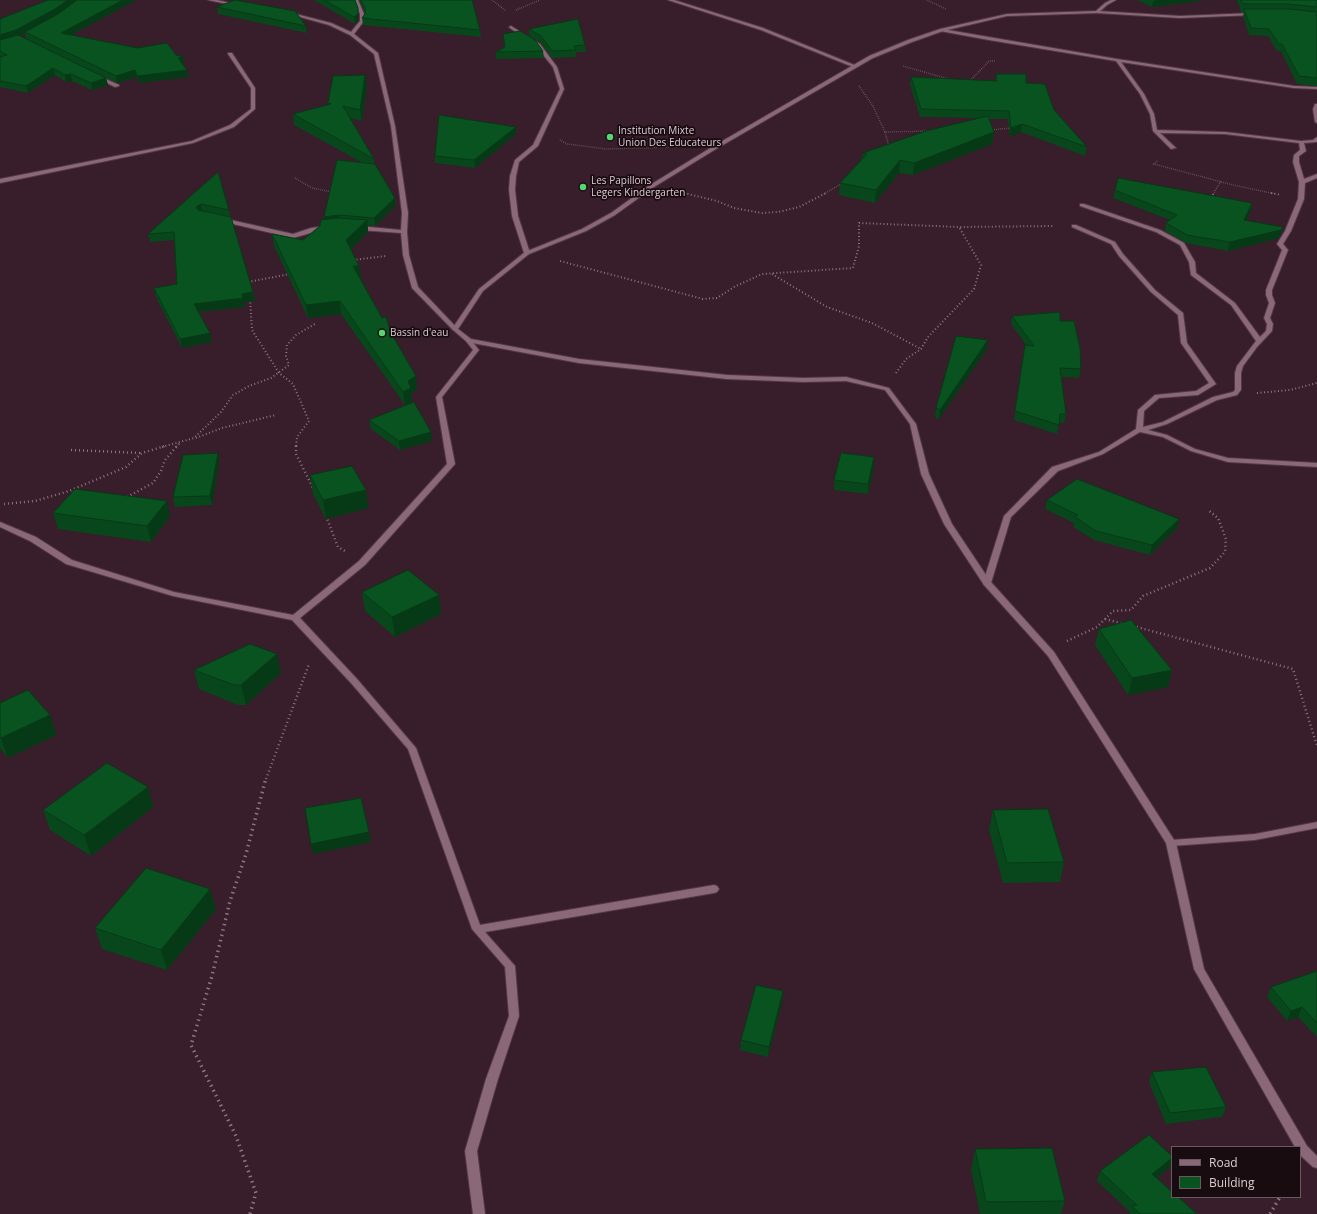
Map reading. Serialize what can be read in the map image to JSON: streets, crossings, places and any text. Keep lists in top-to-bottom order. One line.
{"places":["Institution Mixte Union Des Educateurs","Les Papillons Legers Kindergarten","Bassin d'eau"],"legend":["Road","Building"]}
